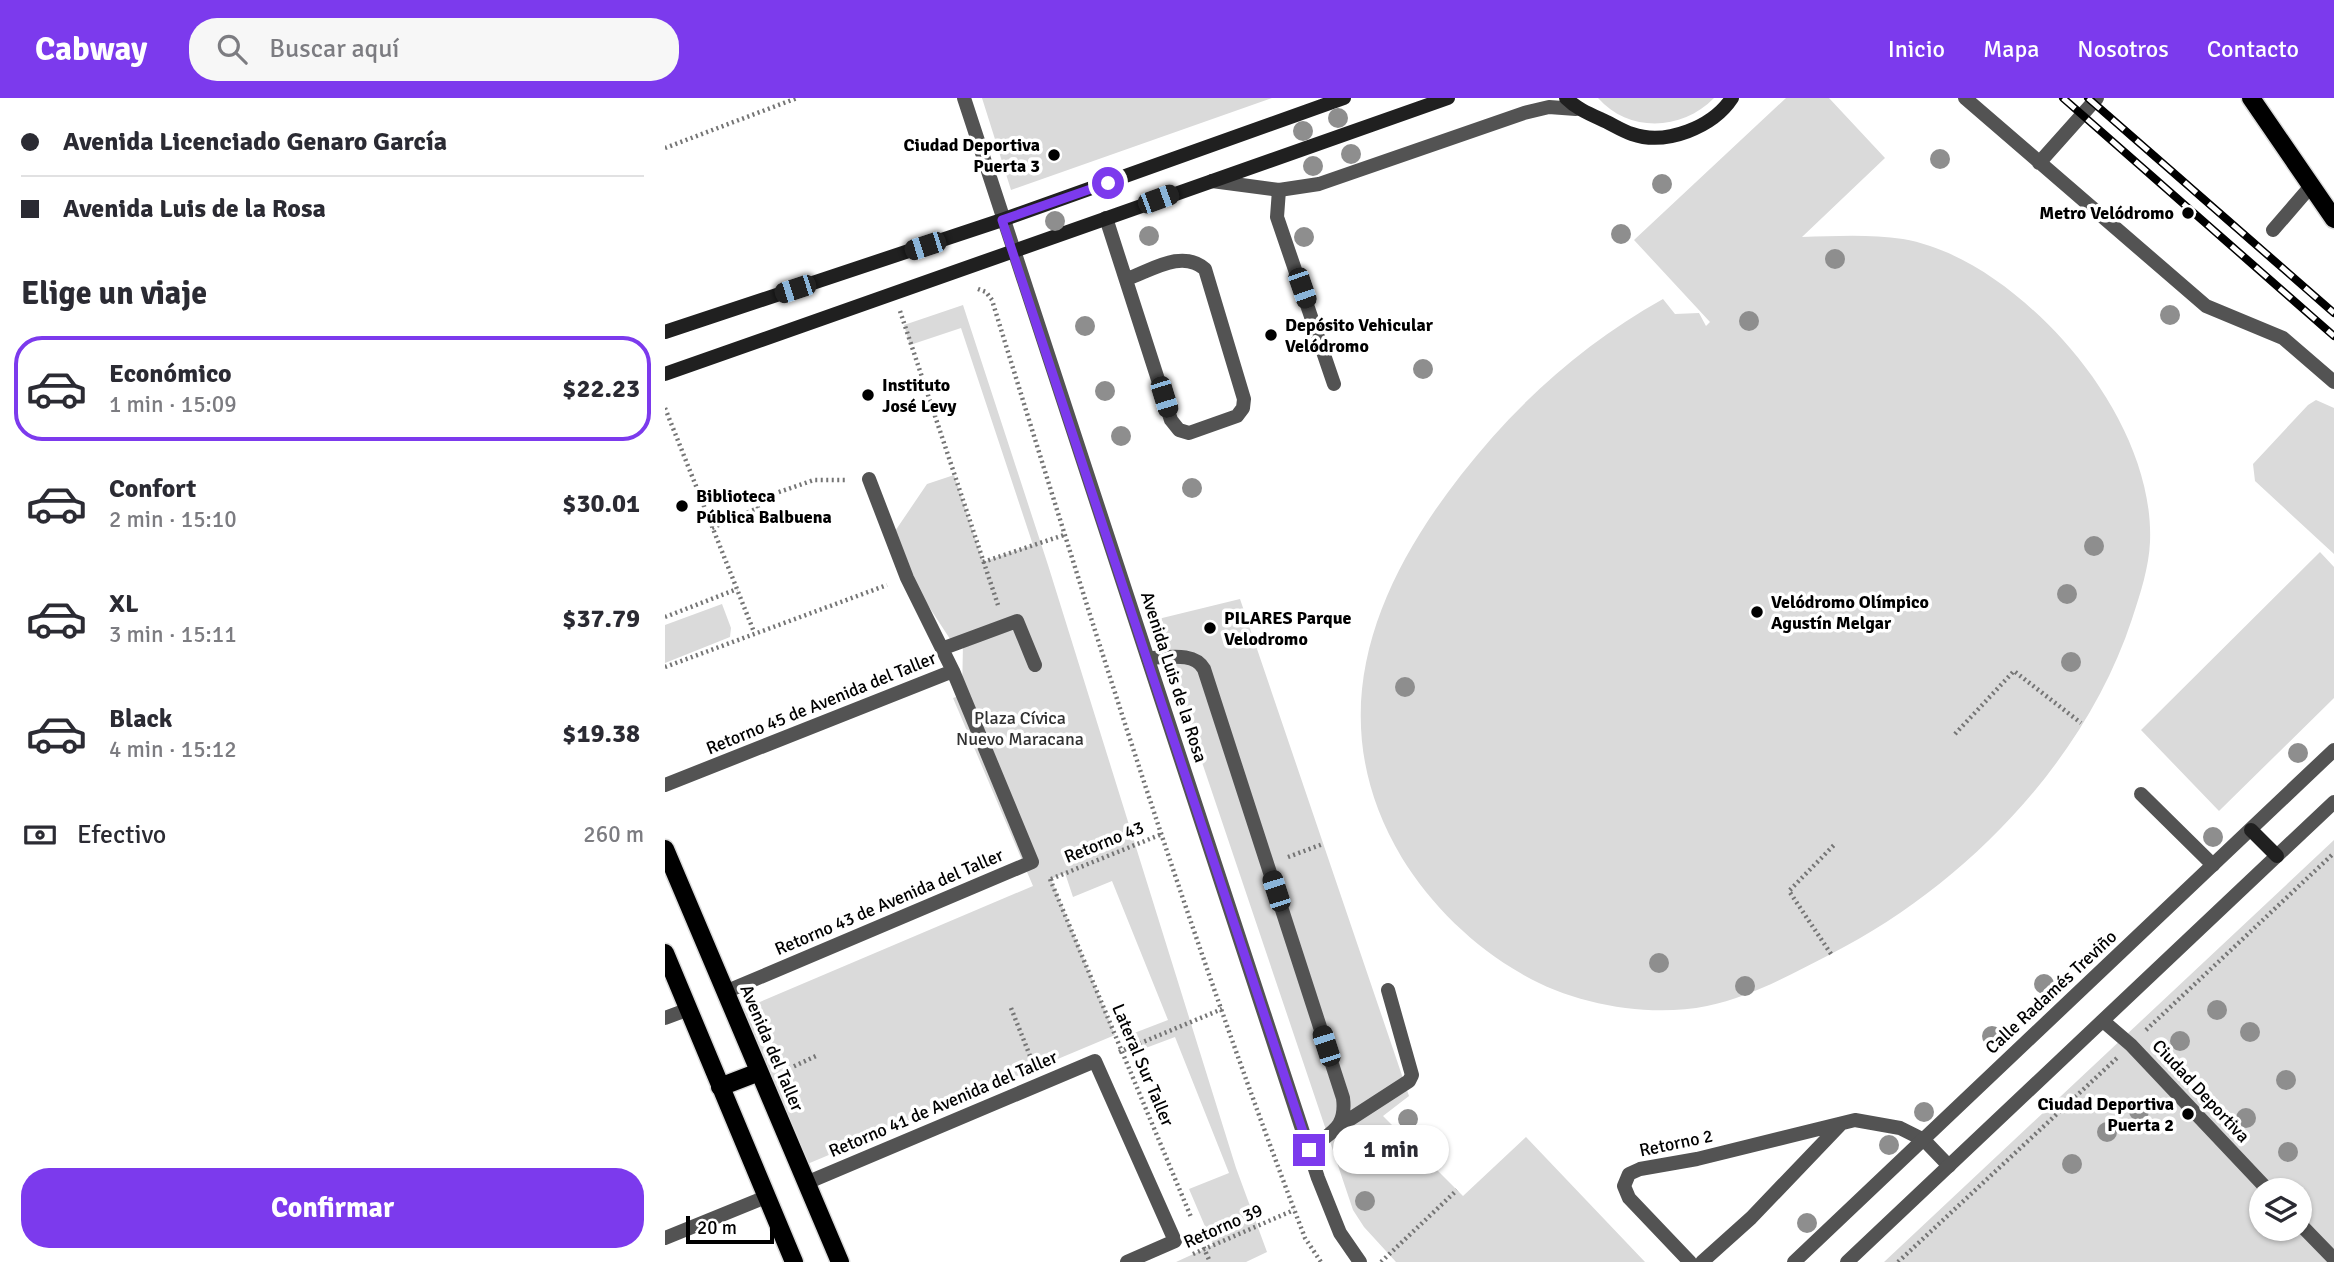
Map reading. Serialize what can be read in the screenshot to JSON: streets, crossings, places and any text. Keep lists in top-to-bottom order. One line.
{"streets":{"main road":["Avenida del Taller"],"street":["Avenida Luis de la Rosa","Retorno 45 de Avenida del Taller","Retorno 43 de Avenida del Taller","Calle Radamés Treviño","Ciudad Deportiva","Retorno 41 de Avenida del Taller","Retorno 2"],"path":["Retorno 43","Lateral Sur Taller","Retorno 39"]},"crossings":[["Retorno 45 de Avenida del Taller","Retorno 43 de Avenida del Taller"],["Retorno 43","Retorno 43 de Avenida del Taller"],["Retorno 43","Lateral Sur Taller"],["Retorno 43 de Avenida del Taller","Avenida del Taller"],["Calle Radamés Treviño","Retorno 2"],["Avenida del Taller","Retorno 41 de Avenida del Taller"],["Lateral Sur Taller","Retorno 39"]],"parks":["Plaza Cívica Nuevo Maracana"],"places":["Ciudad Deportiva Puerta 3","Metro Velódromo","Depósito Vehicular Velódromo","Instituto José Levy","Biblioteca Pública Balbuena","Velódromo Olímpico Agustín Melgar","PILARES Parque Velodromo","Ciudad Deportiva Puerta 2"],"scale_bar":"20 m","page":{"header":"Cabway","search":"Buscar aquí","nav":["Inicio","Mapa","Nosotros","Contacto"],"banner":["Avenida Licenciado Genaro García","Avenida Luis de la Rosa"],"heading":"Elige un viaje","list":[{"name":"Económico","note":"1 min · 15:09","value":"$22.23"},{"name":"Confort","note":"2 min · 15:10","value":"$30.01"},{"name":"XL","note":"3 min · 15:11","value":"$37.79"},{"name":"Black","note":"4 min · 15:12","value":"$19.38"}],"pay":["Efectivo","260 m"],"bubble":"1 min","buttons":"Confirmar","scale":"20 m"}}
